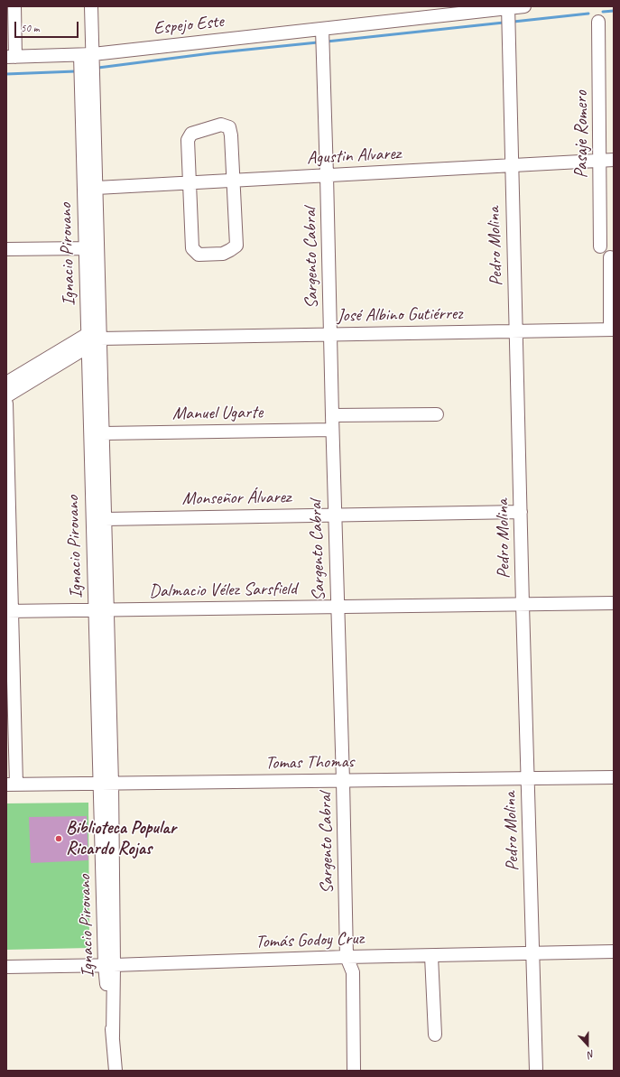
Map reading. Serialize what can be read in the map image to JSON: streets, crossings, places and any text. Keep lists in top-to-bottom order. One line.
{"streets":{"street":["Espejo Este","Pasaje Romero","Agustin Alvarez","Pedro Molina","Ignacio Pirovano","Sargento Cabral","José Albino Gutiérrez","Manuel Ugarte","Monseñor Álvarez","Dalmacio Vélez Sarsfield","Tomas Thomas","Tomás Godoy Cruz"]},"crossings":[["Espejo Este","Pedro Molina"],["Espejo Este","Ignacio Pirovano"],["Espejo Este","Sargento Cabral"],["Pasaje Romero","Agustin Alvarez"],["Agustin Alvarez","Pedro Molina"],["Agustin Alvarez","Ignacio Pirovano"],["Agustin Alvarez","Sargento Cabral"],["Pedro Molina","José Albino Gutiérrez"],["Pedro Molina","Monseñor Álvarez"],["Pedro Molina","Dalmacio Vélez Sarsfield"],["Pedro Molina","Tomas Thomas"],["Pedro Molina","Tomás Godoy Cruz"],["Ignacio Pirovano","José Albino Gutiérrez"],["Ignacio Pirovano","Manuel Ugarte"],["Ignacio Pirovano","Monseñor Álvarez"],["Ignacio Pirovano","Dalmacio Vélez Sarsfield"],["Ignacio Pirovano","Tomas Thomas"],["Ignacio Pirovano","Tomás Godoy Cruz"],["Sargento Cabral","José Albino Gutiérrez"],["Sargento Cabral","Manuel Ugarte"],["Sargento Cabral","Monseñor Álvarez"],["Sargento Cabral","Dalmacio Vélez Sarsfield"],["Sargento Cabral","Tomas Thomas"],["Sargento Cabral","Tomás Godoy Cruz"]],"places":["Biblioteca Popular Ricardo Rojas"],"scale_bar":"50 m","north":"bottom"}
